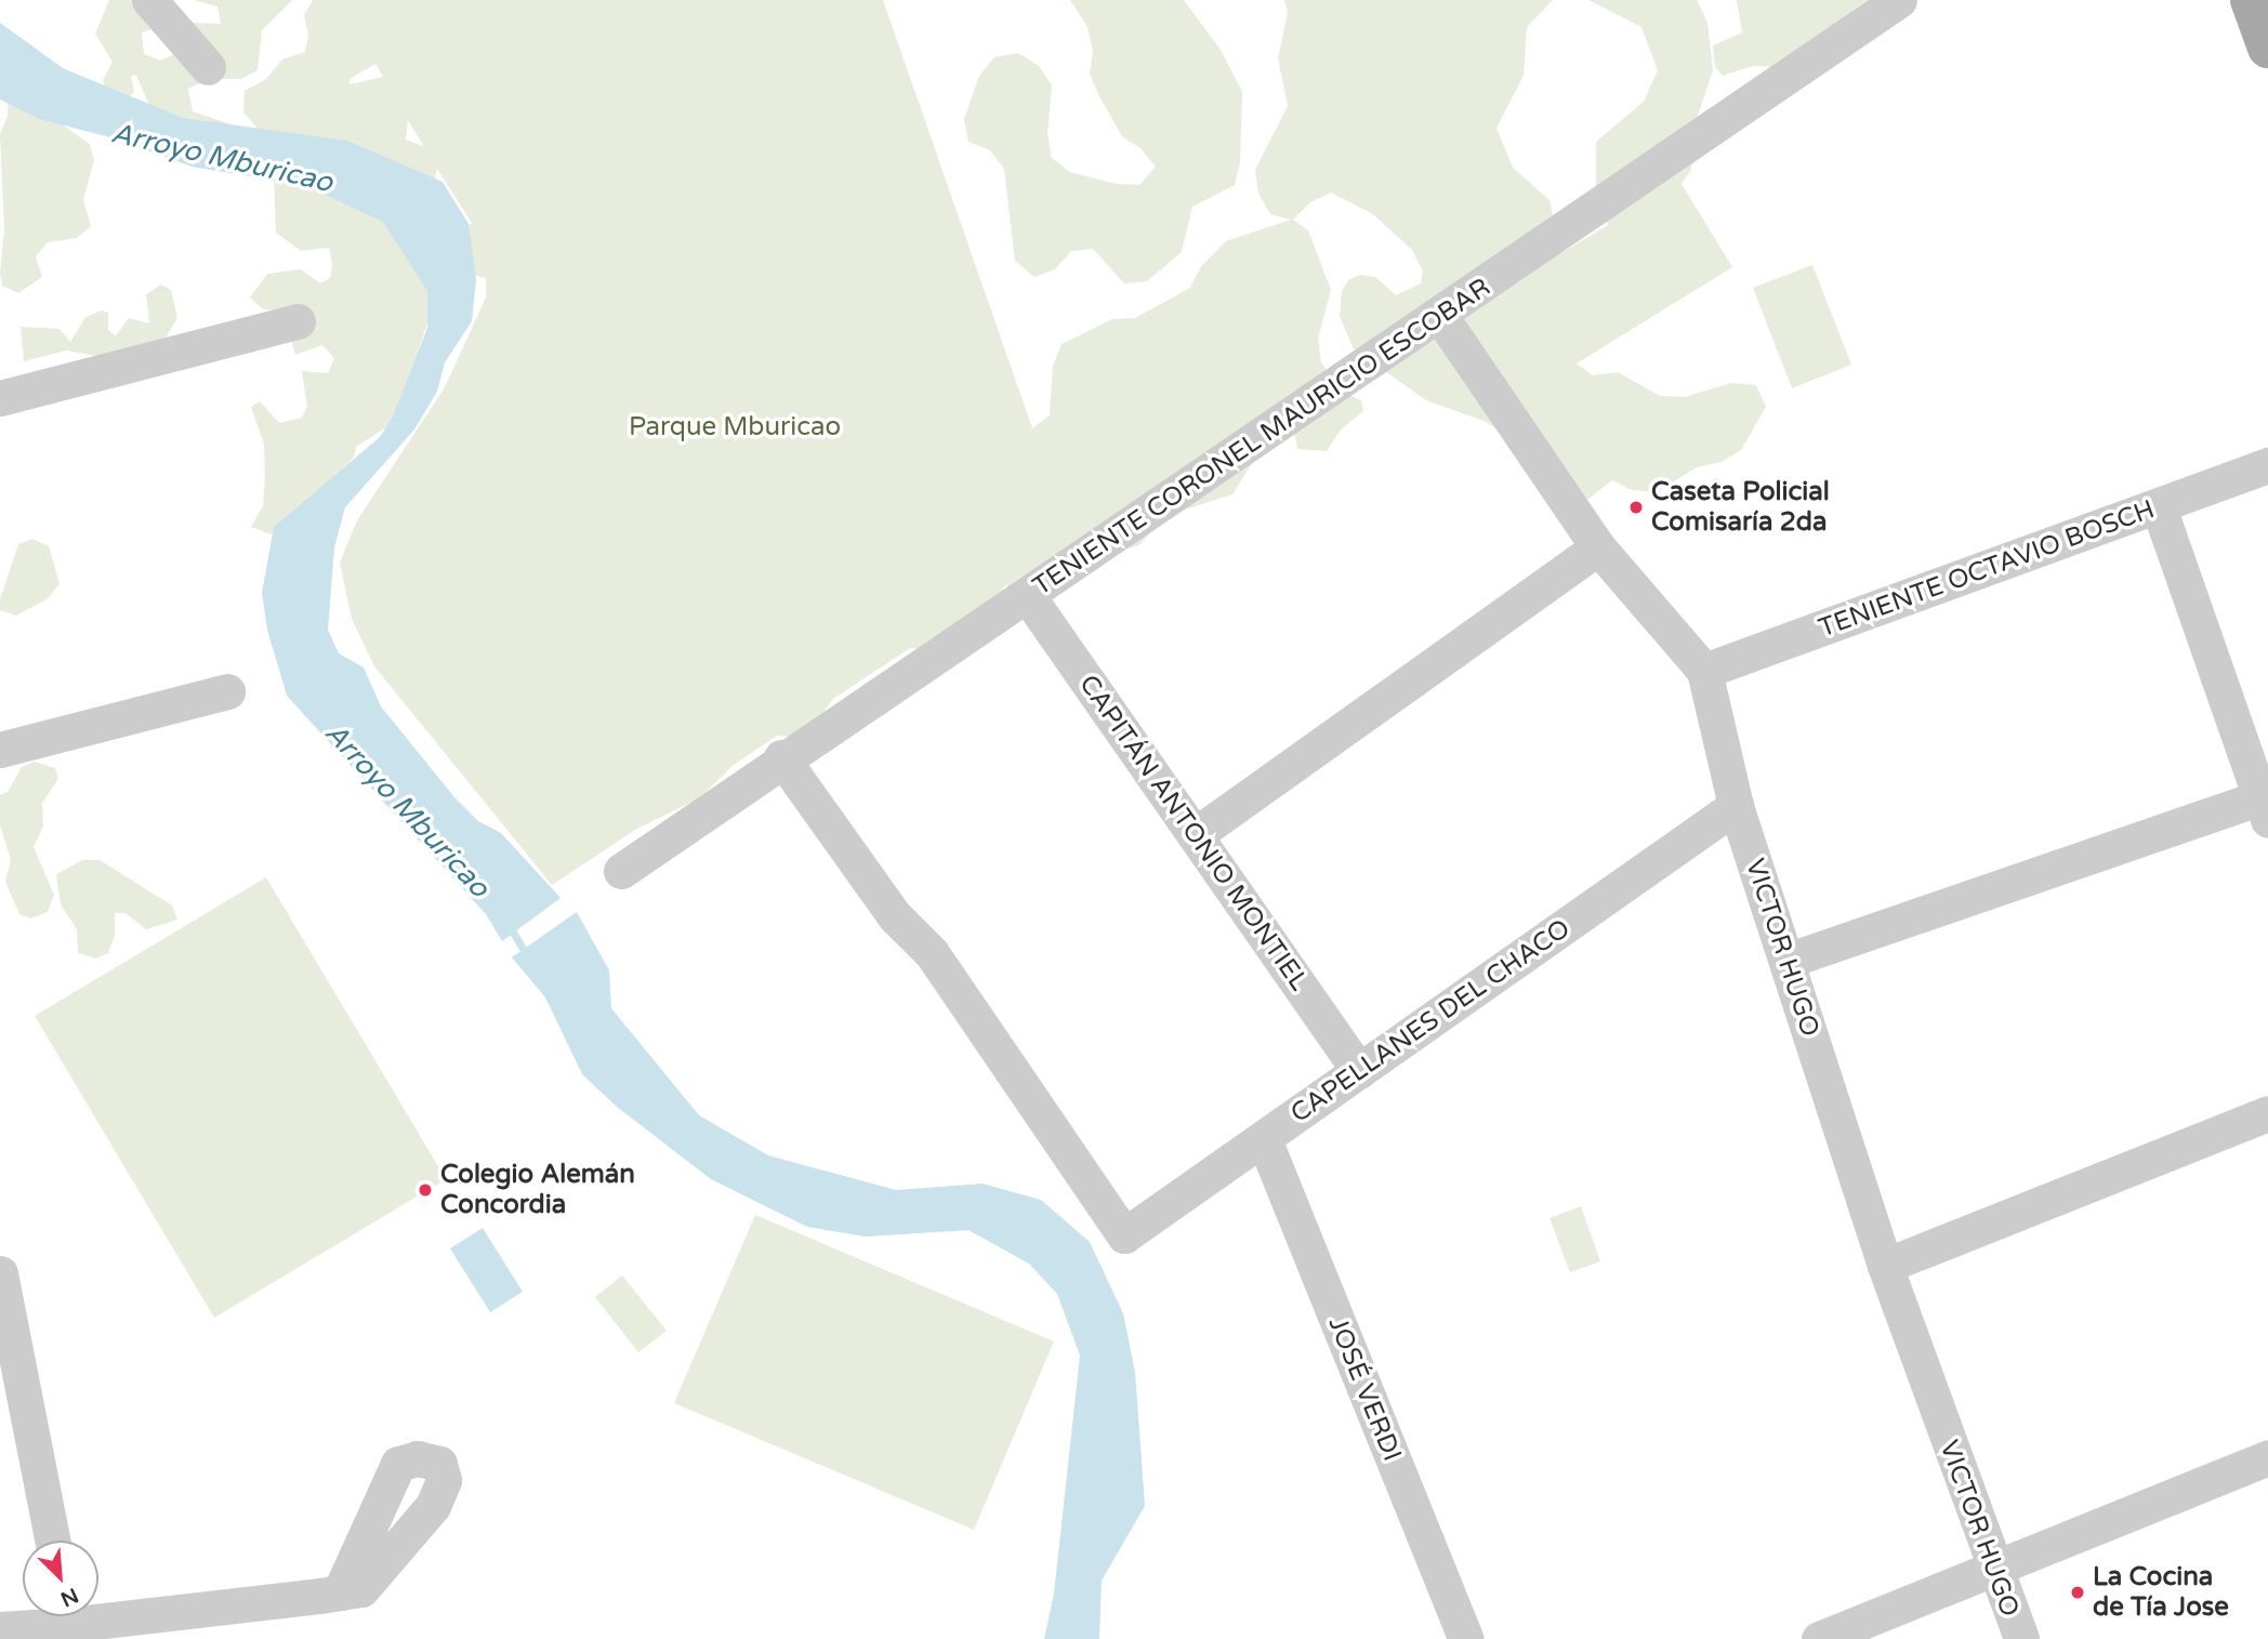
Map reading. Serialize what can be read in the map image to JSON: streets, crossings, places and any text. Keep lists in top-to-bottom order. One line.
{"streets":{"street":["TENIENTE CORONEL MAURICIO ESCOBAR","TENIENTE OCTAVIO BOSCH","CAPITÁN ANTONIO MONTIEL","VICTOR HUGO","CAPELLANES DEL CHACO","JOSÉ VERDI"]},"crossings":[["TENIENTE CORONEL MAURICIO ESCOBAR","CAPITÁN ANTONIO MONTIEL"],["TENIENTE CORONEL MAURICIO ESCOBAR","VICTOR HUGO"],["TENIENTE CORONEL MAURICIO ESCOBAR","CAPELLANES DEL CHACO"],["TENIENTE OCTAVIO BOSCH","VICTOR HUGO"],["CAPITÁN ANTONIO MONTIEL","CAPELLANES DEL CHACO"],["VICTOR HUGO","CAPELLANES DEL CHACO"],["CAPELLANES DEL CHACO","JOSÉ VERDI"]],"water":["Arroyo Mburicao"],"parks":["Parque Mburicao"],"places":["Caseta Policial Comisaría 2da","Colegio Alemán Concordia","La Cocina de Tía Jose"],"north":"bottom right"}
